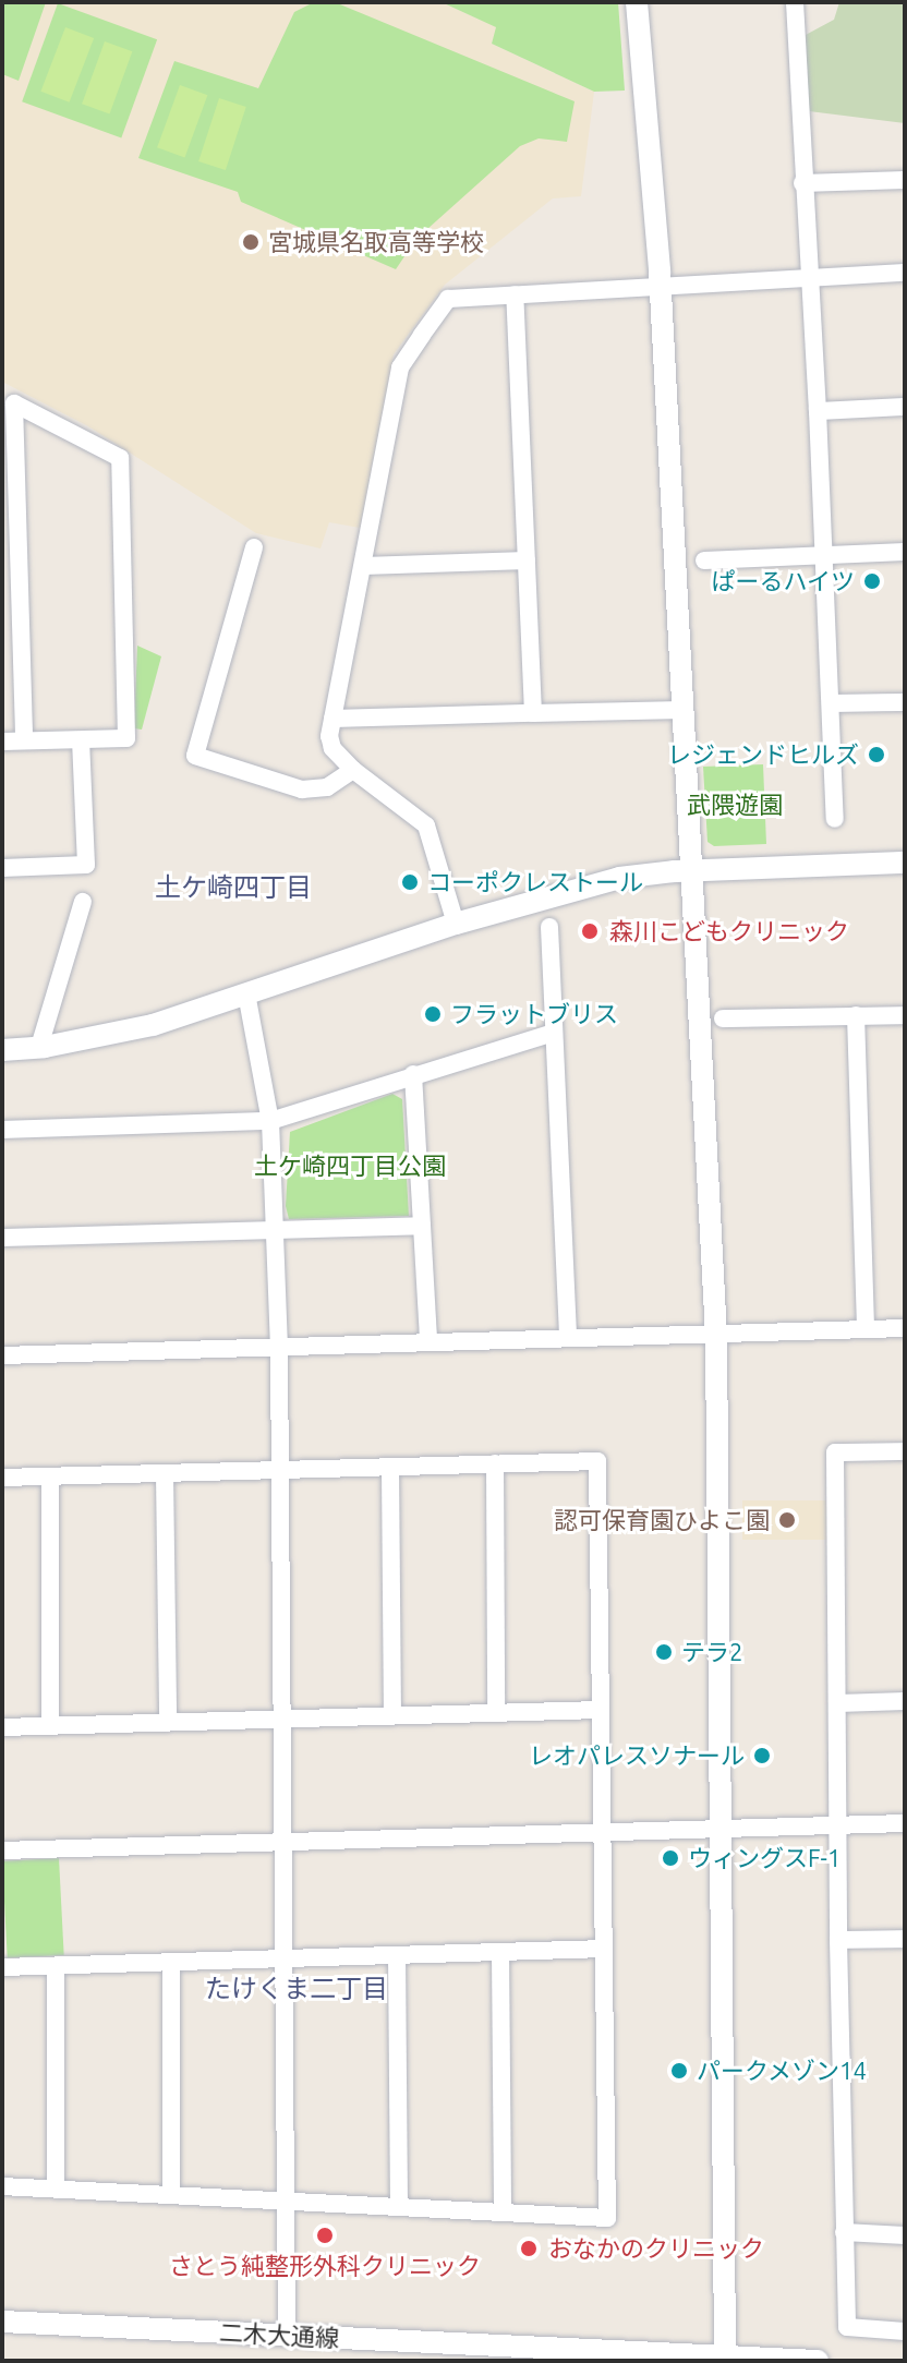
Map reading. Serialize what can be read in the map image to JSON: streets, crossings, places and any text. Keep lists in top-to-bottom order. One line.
{"streets":{"street":["二木大通線"]},"districts":["土ケ崎四丁目","たけくま二丁目"],"parks":["武隈遊園","土ケ崎四丁目公園"],"places":["宮城県名取高等学校","ぱーるハイツ","レジェンドヒルズ","コーポクレストール","森川こどもクリニック","フラットブリス","認可保育園ひよこ園","テラ2","レオパレスソナール","ウィングスF-1","パークメゾン14","さとう純整形外科クリニック","おなかのクリニック"]}
